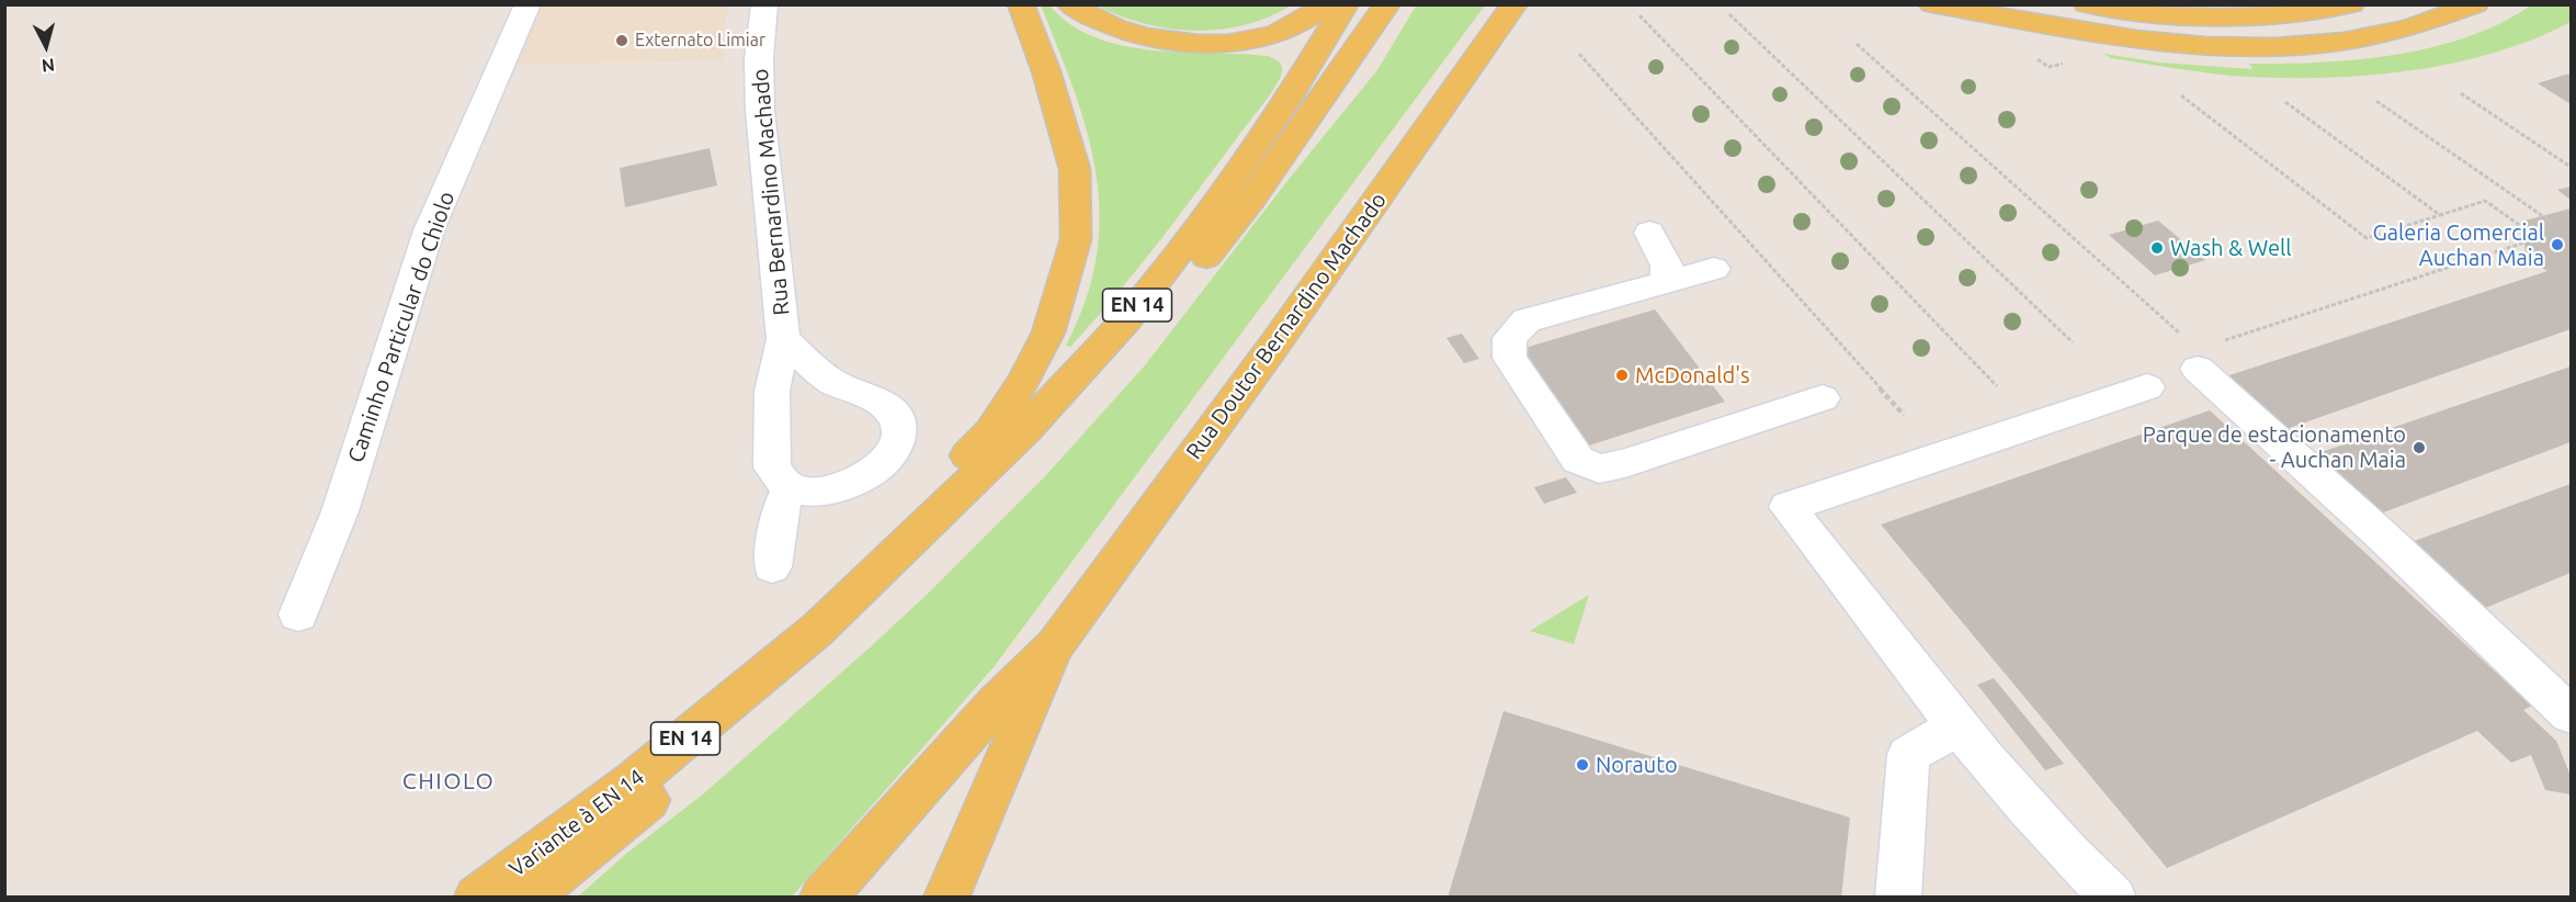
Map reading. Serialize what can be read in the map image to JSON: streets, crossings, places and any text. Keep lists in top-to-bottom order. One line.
{"streets":{"main road":["EN 14","Rua Doutor Bernardino Machado","Variante à EN 14"],"street":["Rua Bernardino Machado","Caminho Particular do Chiolo"]},"crossings":[["EN 14","Variante à EN 14"]],"districts":["CHIOLO"],"places":["Externato Limiar","Galeria Comercial Auchan Maia","Wash & Well","McDonald's","Parque de estacionamento - Auchan Maia","Norauto"],"north":"bottom"}
